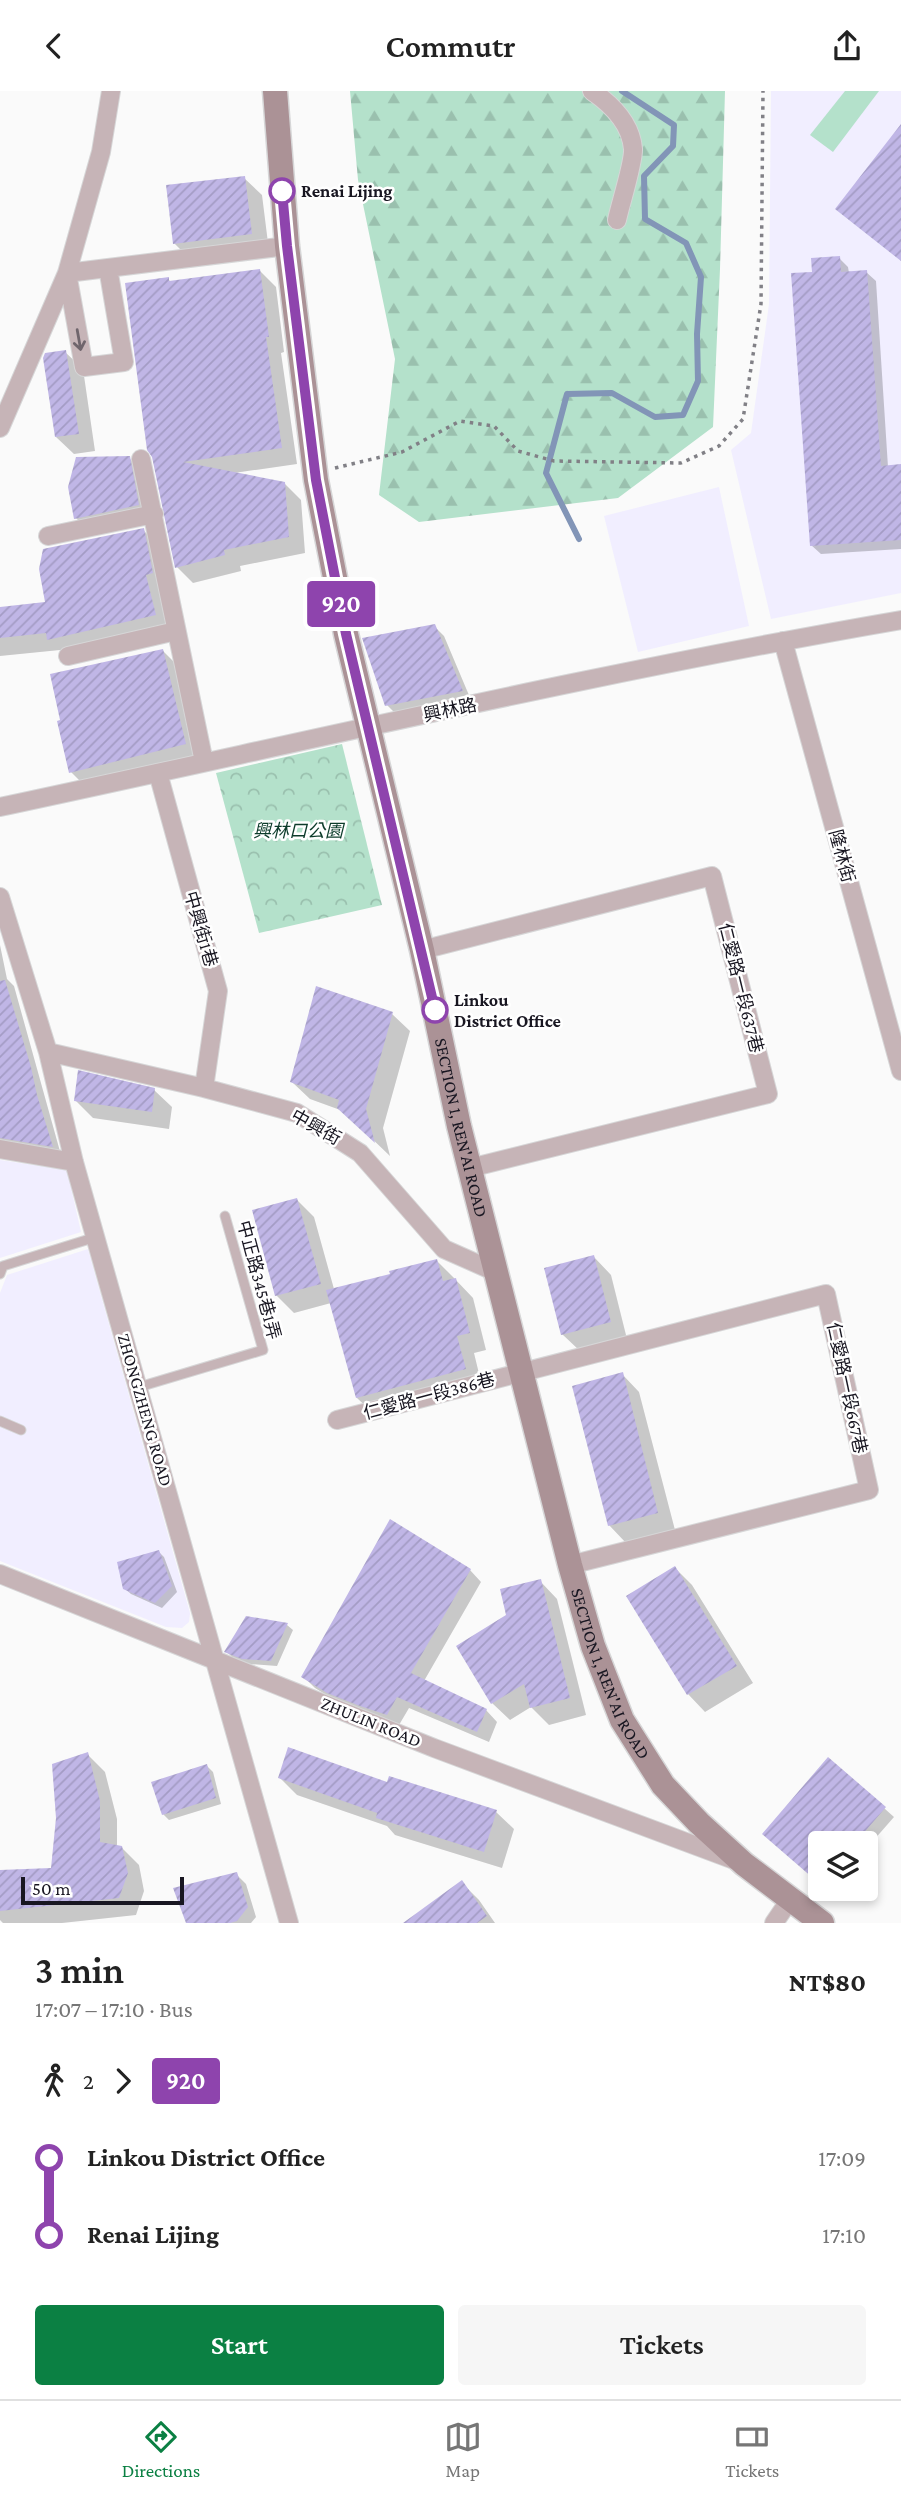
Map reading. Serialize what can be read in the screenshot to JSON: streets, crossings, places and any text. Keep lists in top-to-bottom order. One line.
{"streets":{"main road":["SECTION 1, REN'AI ROAD"],"street":["興林路","隆林街","中興街1巷","仁愛路一段637巷","中興街","仁愛路一段667巷","仁愛路一段386巷","ZHONGZHENG ROAD","ZHULIN ROAD"],"lane":["中正路345巷1弄"]},"crossings":[["興林路","隆林街"],["興林路","中興街1巷"],["興林路","SECTION 1, REN'AI ROAD"],["中興街1巷","中興街"],["仁愛路一段637巷","SECTION 1, REN'AI ROAD"],["中興街","SECTION 1, REN'AI ROAD"],["中興街","ZHONGZHENG ROAD"],["SECTION 1, REN'AI ROAD","仁愛路一段667巷"],["SECTION 1, REN'AI ROAD","仁愛路一段386巷"],["SECTION 1, REN'AI ROAD","ZHULIN ROAD"],["中正路345巷1弄","ZHONGZHENG ROAD"],["仁愛路一段667巷","仁愛路一段386巷"],["ZHONGZHENG ROAD","ZHULIN ROAD"]],"parks":["興林口公園"],"places":["Renai Lijing","Linkou District Office"],"lines":["bus line 920"],"scale_bar":"50 m","page":{"header":"Commutr","on_map":"920","scale":"50 m","heading":["3 min","17:07 – 17:10 · Bus","NT$80"],"legs":["2","920"],"list":[{"name":"Linkou District Office","value":"17:09"},{"name":"Renai Lijing","value":"17:10"}],"buttons":["Start","Tickets"],"tabs":["Directions","Map","Tickets"]}}
